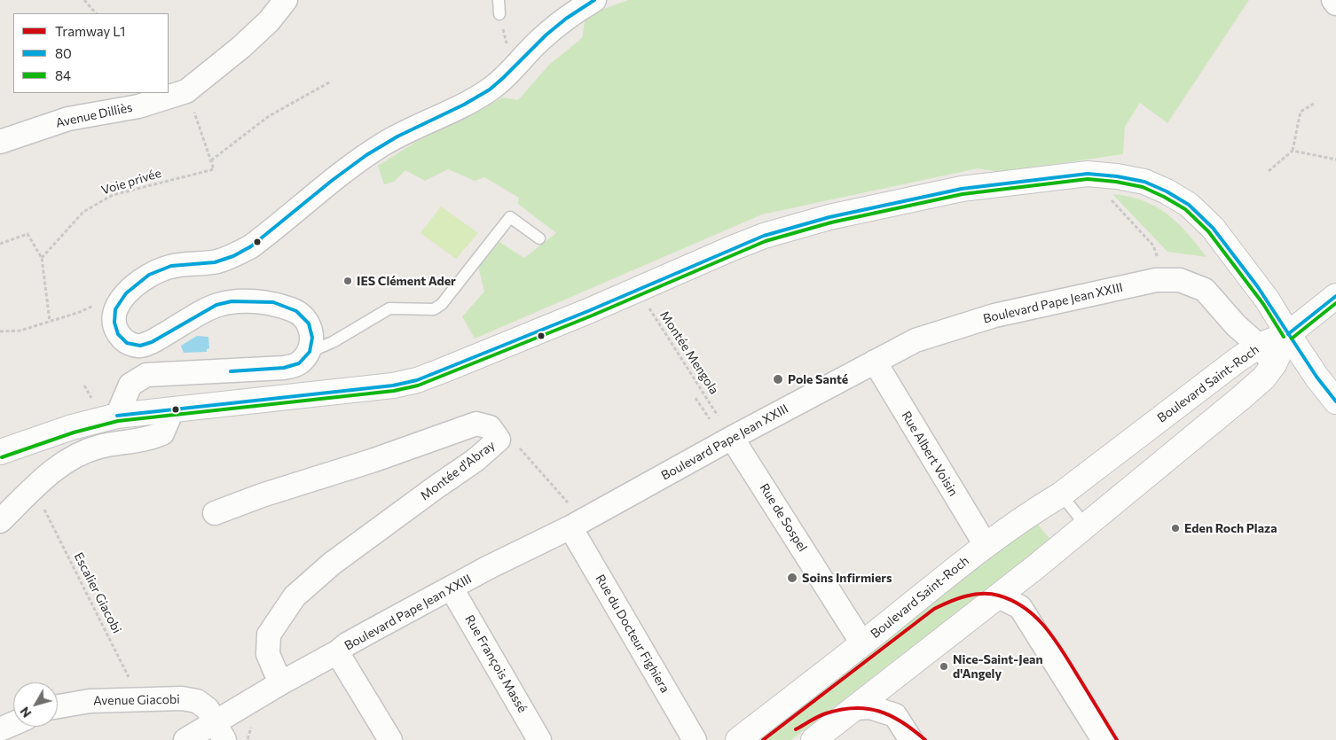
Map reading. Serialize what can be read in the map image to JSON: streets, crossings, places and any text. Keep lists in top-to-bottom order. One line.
{"streets":{"main road":["Boulevard Saint-Roch"],"street":["Avenue Dilliès","Boulevard Pape Jean XXIII","Rue Albert Voisin","Montée d'Abray","Rue de Sospel","Rue du Docteur Fighiera","Rue François Massé","Avenue Giacobi"],"path":["Voie privée","Montée Mengola","Escalier Giacobi"]},"crossings":[["Boulevard Pape Jean XXIII","Boulevard Saint-Roch"],["Boulevard Pape Jean XXIII","Rue Albert Voisin"],["Boulevard Pape Jean XXIII","Montée d'Abray"],["Boulevard Pape Jean XXIII","Rue de Sospel"],["Boulevard Pape Jean XXIII","Rue du Docteur Fighiera"],["Boulevard Pape Jean XXIII","Rue François Massé"],["Boulevard Pape Jean XXIII","Avenue Giacobi"],["Boulevard Saint-Roch","Rue Albert Voisin"],["Boulevard Saint-Roch","Rue de Sospel"],["Escalier Giacobi","Avenue Giacobi"]],"places":["IES Clément Ader","Pole Santé","Eden Roch Plaza","Soins Infirmiers","Nice-Saint-Jean d'Angely"],"lines":["transit line 80","transit line 84","tram line L1"],"legend":["Tramway L1","80","84"],"north":"bottom left"}
